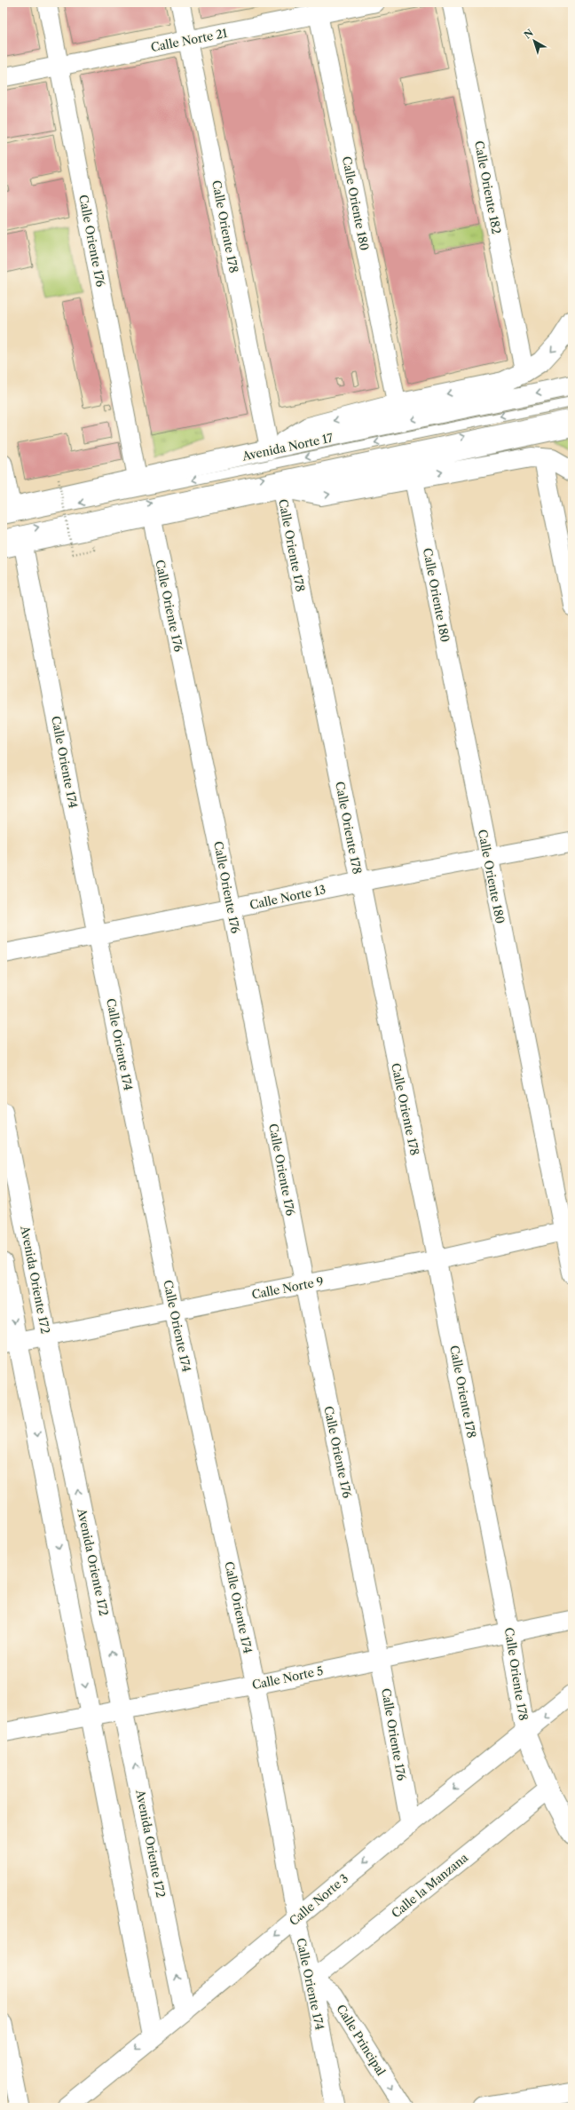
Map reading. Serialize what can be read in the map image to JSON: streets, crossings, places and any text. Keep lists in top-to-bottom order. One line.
{"streets":{"street":["Calle Norte 21","Calle Oriente 182","Calle Oriente 180","Calle Oriente 178","Calle Oriente 176","Avenida Norte 17","Calle Oriente 174","Calle Norte 13","Avenida Oriente 172","Calle Norte 9","Calle Norte 5","Calle la Manzana","Calle Norte 3","Calle Principal"]},"crossings":[["Calle Norte 21","Calle Oriente 180"],["Calle Norte 21","Calle Oriente 178"],["Calle Norte 21","Calle Oriente 176"],["Calle Oriente 180","Calle Norte 13"],["Calle Oriente 180","Calle Norte 9"],["Calle Oriente 178","Avenida Norte 17"],["Calle Oriente 178","Calle Norte 13"],["Calle Oriente 178","Calle Norte 9"],["Calle Oriente 178","Calle Norte 5"],["Calle Oriente 178","Calle la Manzana"],["Calle Oriente 178","Calle Norte 3"],["Calle Oriente 176","Avenida Norte 17"],["Calle Oriente 176","Calle Norte 13"],["Calle Oriente 176","Calle Norte 9"],["Calle Oriente 176","Calle Norte 5"],["Calle Oriente 176","Calle Norte 3"],["Calle Oriente 174","Calle Norte 13"],["Calle Oriente 174","Calle Norte 9"],["Calle Oriente 174","Calle Norte 5"],["Calle Oriente 174","Calle la Manzana"],["Calle Oriente 174","Calle Norte 3"],["Calle Oriente 174","Calle Principal"],["Avenida Oriente 172","Calle Norte 9"],["Avenida Oriente 172","Calle Norte 5"],["Avenida Oriente 172","Calle Norte 3"],["Calle la Manzana","Calle Principal"]],"one_way":["Calle Norte 3","Calle Principal"],"north":"top left"}
